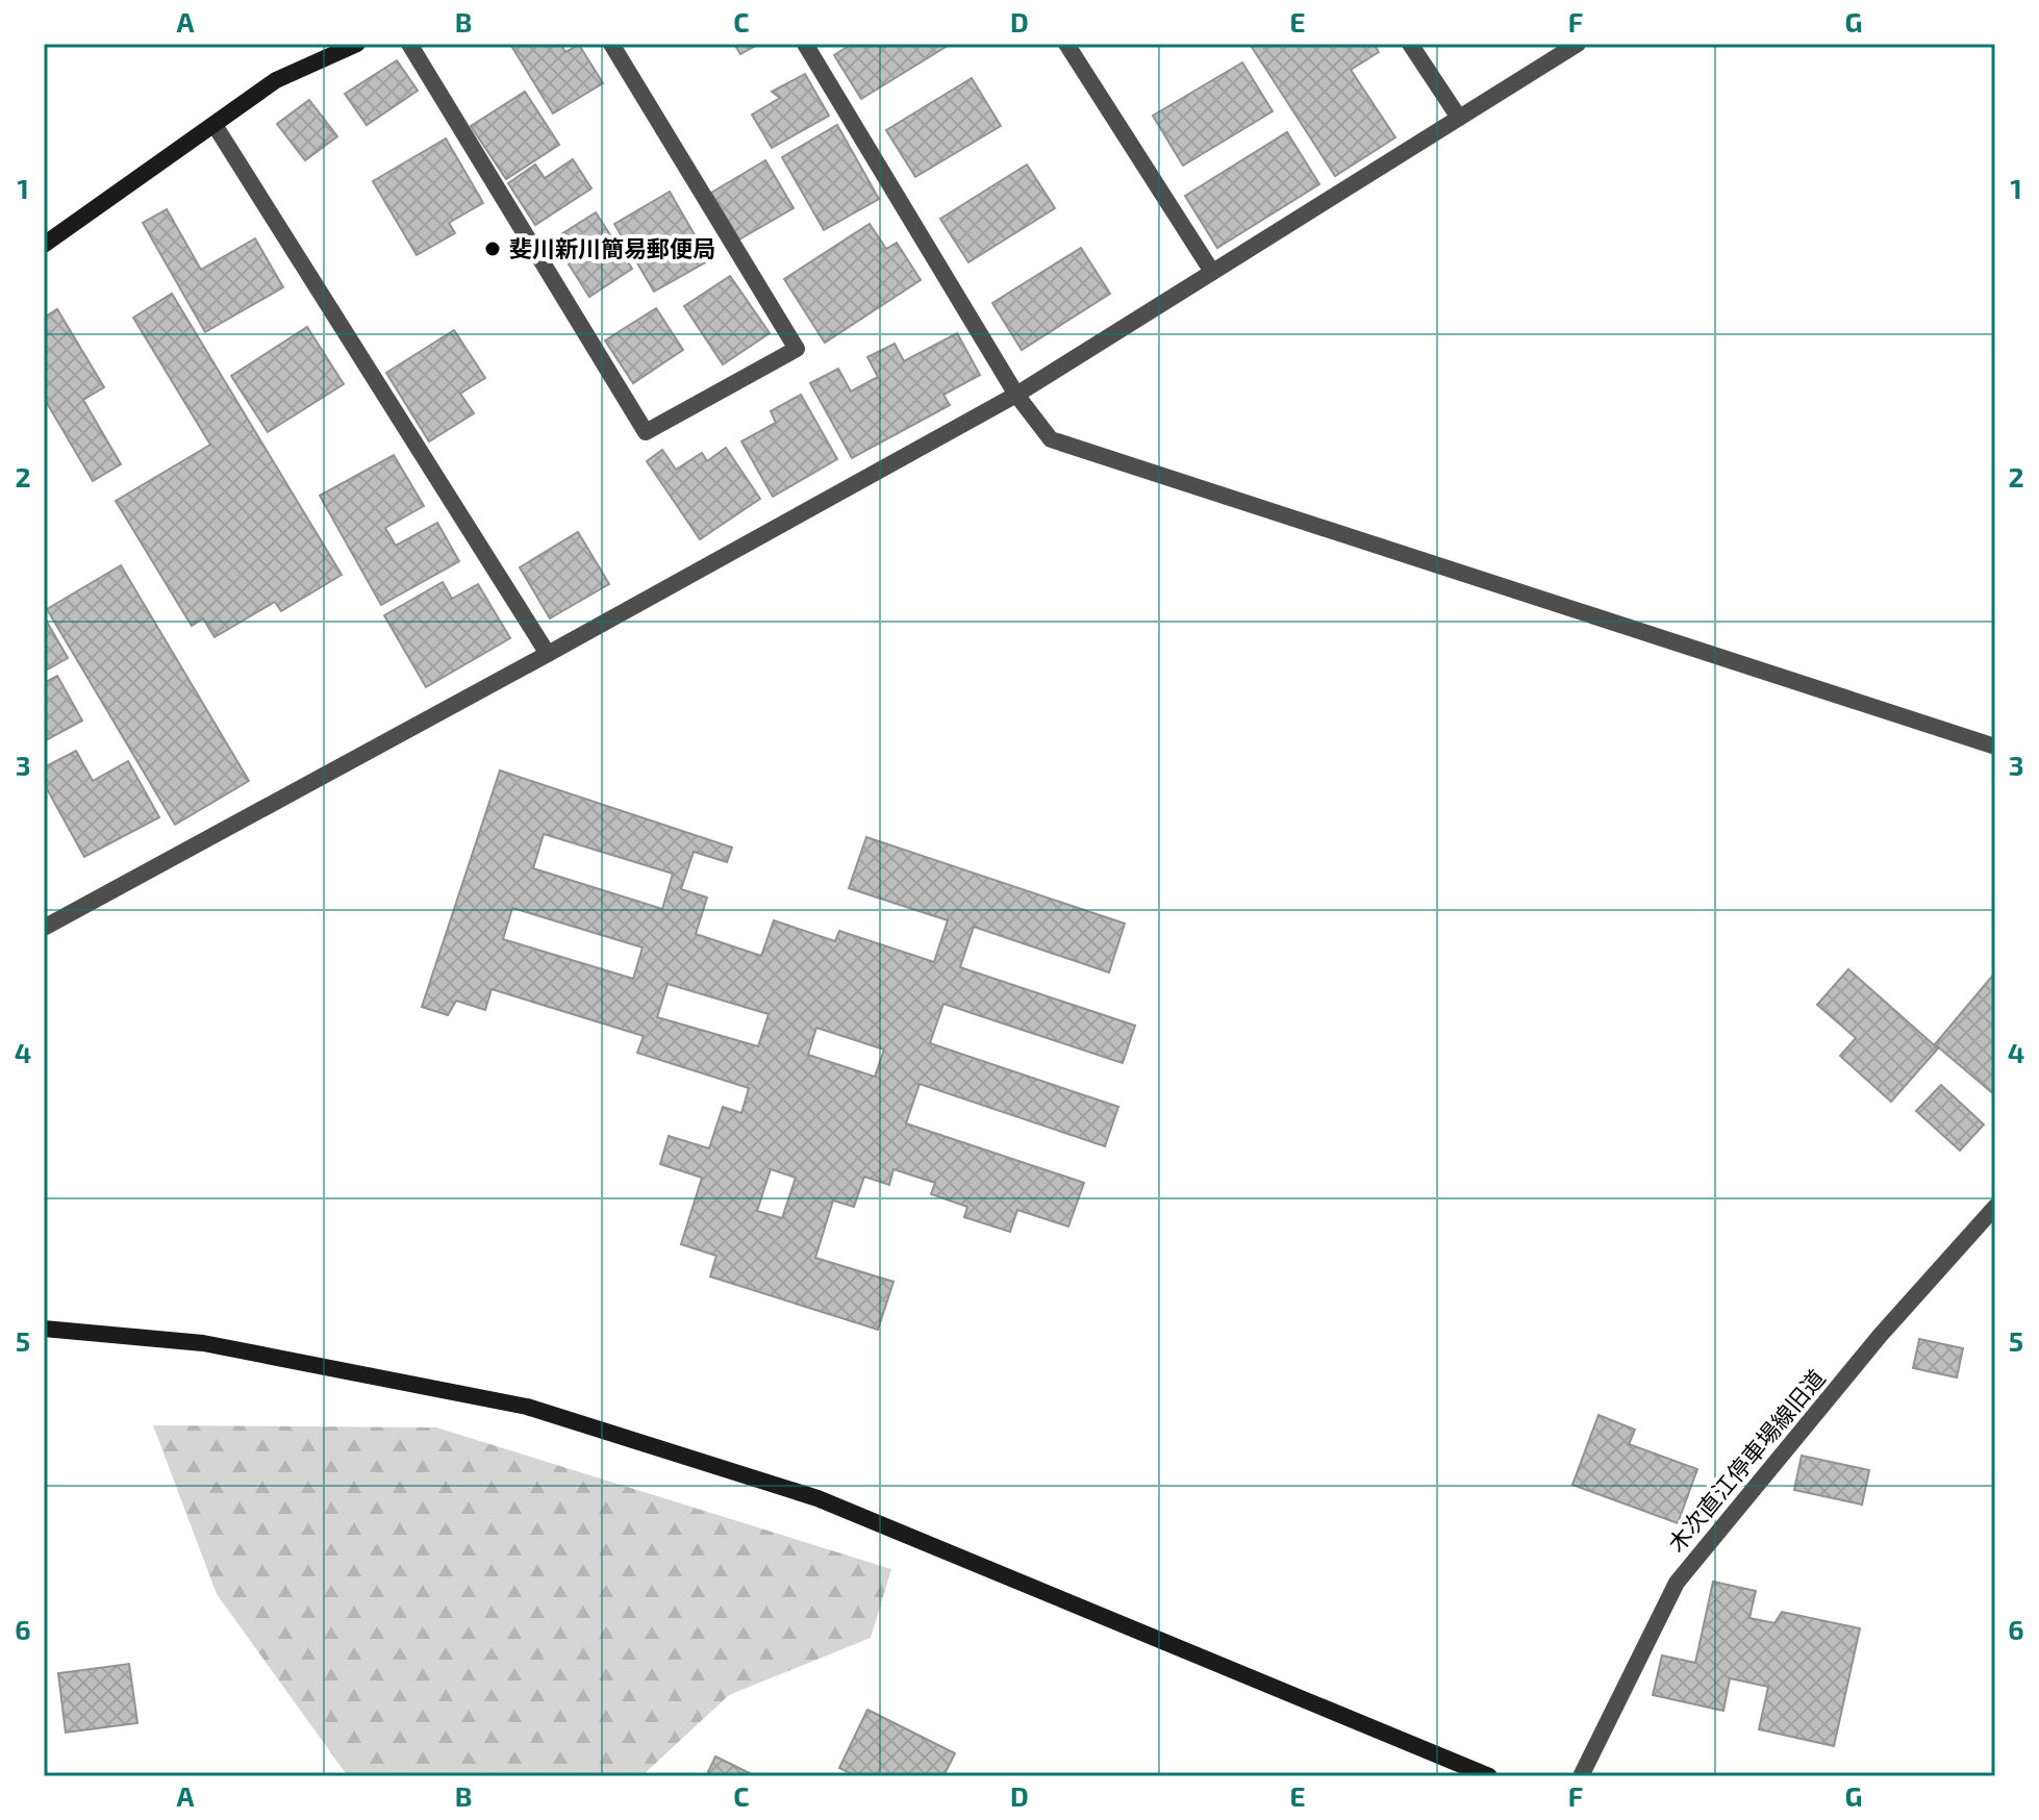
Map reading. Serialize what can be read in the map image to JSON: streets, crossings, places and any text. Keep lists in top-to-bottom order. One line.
{"streets":{"street":["木次直江停車場線旧道"]},"places":["斐川新川簡易郵便局"],"grid":{"columns":["A","B","C","D","E","F","G"],"rows":["1","2","3","4","5","6"]}}
